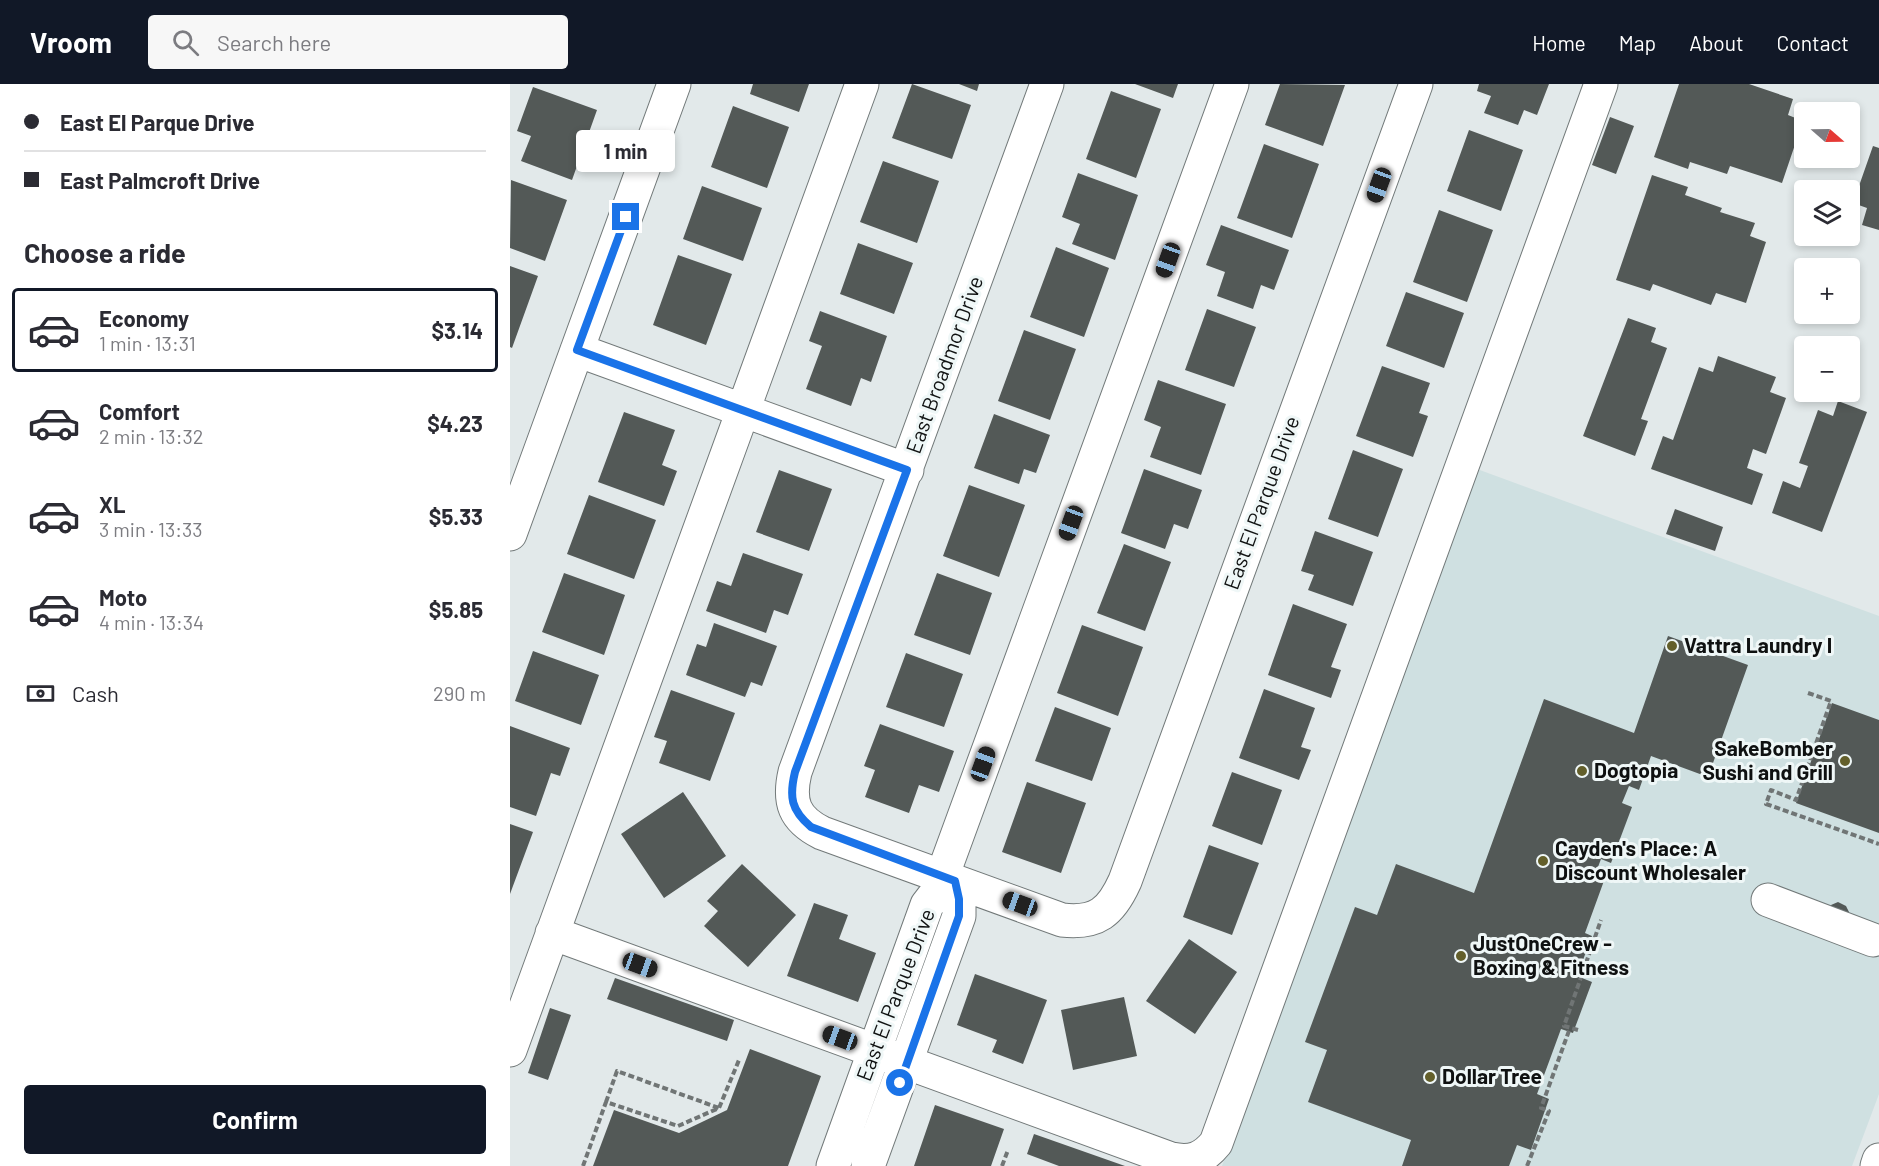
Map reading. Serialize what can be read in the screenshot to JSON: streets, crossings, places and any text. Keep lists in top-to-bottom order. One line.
{"streets":{"street":["East Broadmor Drive","East El Parque Drive"]},"crossings":[["East Broadmor Drive","East El Parque Drive"]],"places":["Vattra Laundry I","SakeBomber Sushi and Grill","Dogtopia","Cayden's Place: A Discount Wholesaler","JustOneCrew - Boxing & Fitness","Dollar Tree"],"north":"right","page":{"header":"Vroom","search":"Search here","nav":["Home","Map","About","Contact"],"banner":["East El Parque Drive","East Palmcroft Drive"],"map_buttons":["+","−"],"bubble":"1 min","heading":"Choose a ride","list":[{"name":"Economy","note":"1 min · 13:31","value":"$3.14"},{"name":"Comfort","note":"2 min · 13:32","value":"$4.23"},{"name":"XL","note":"3 min · 13:33","value":"$5.33"},{"name":"Moto","note":"4 min · 13:34","value":"$5.85"}],"pay":["Cash","290 m"],"buttons":"Confirm"}}
